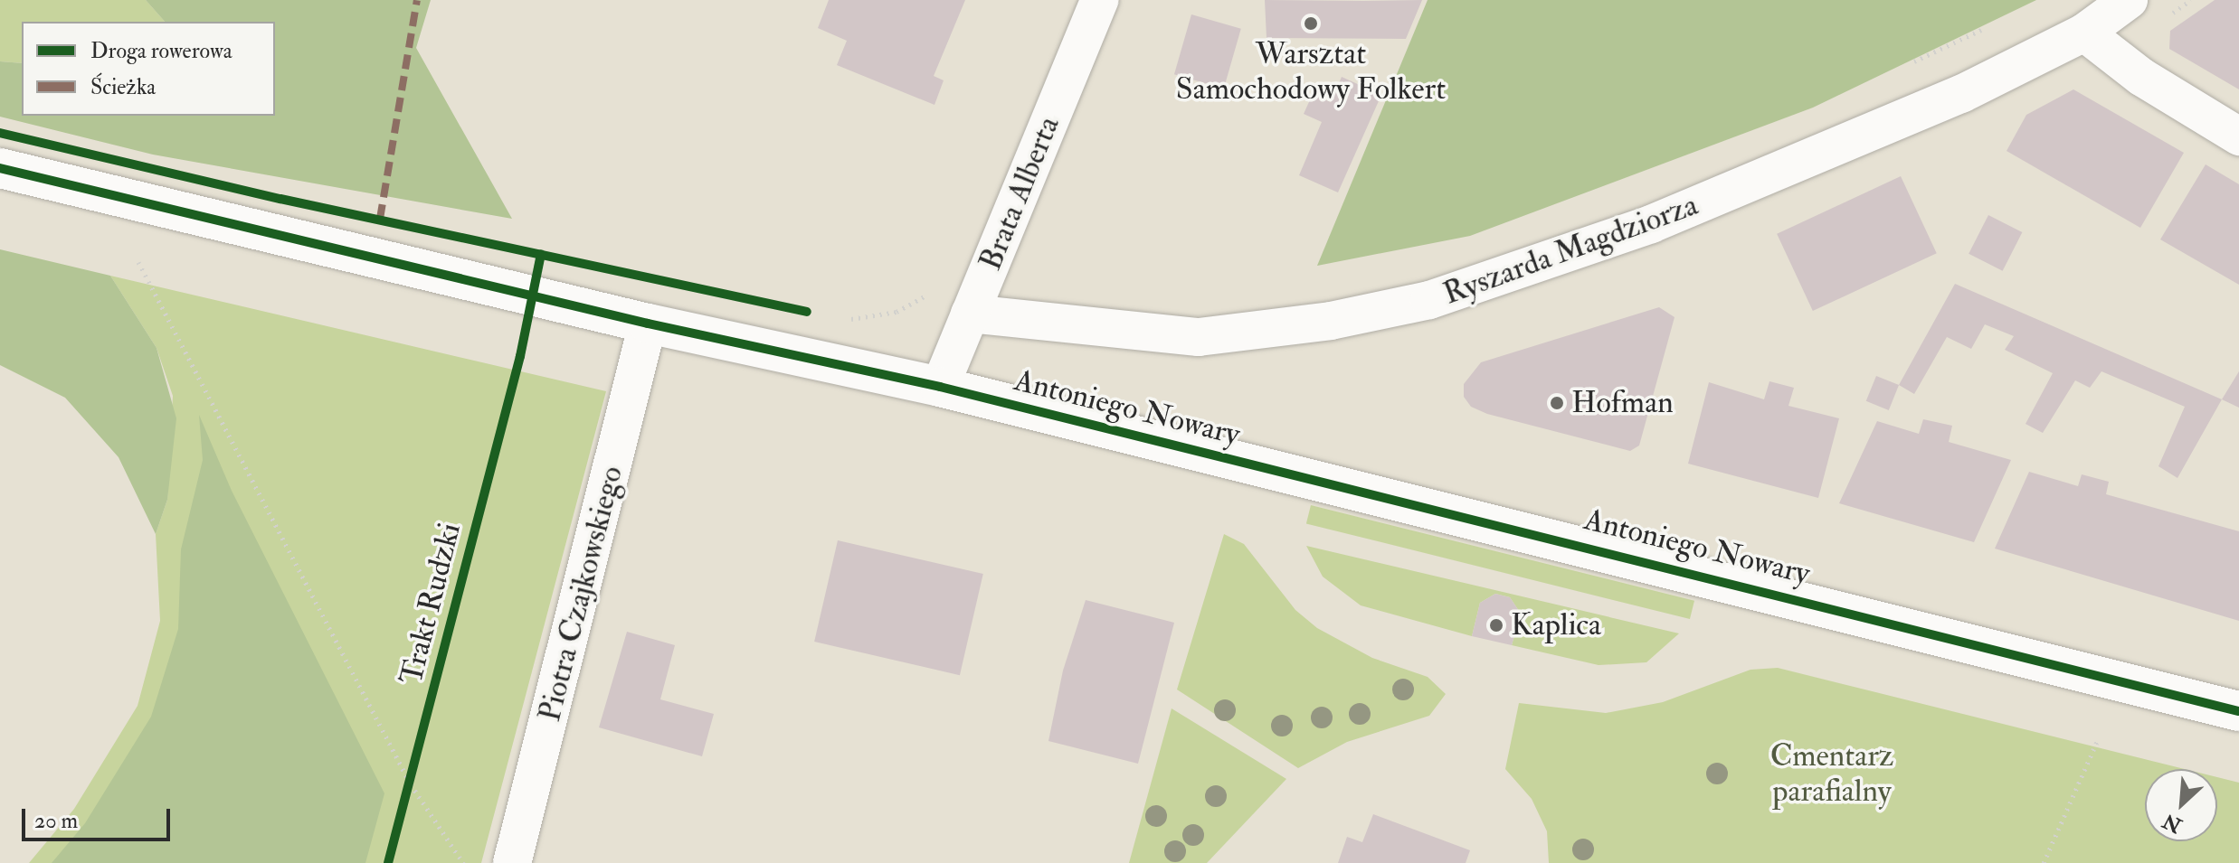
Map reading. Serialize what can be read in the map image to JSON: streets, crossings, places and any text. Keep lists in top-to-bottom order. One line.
{"streets":{"street":["Brata Alberta","Ryszarda Magdziorza","Antoniego Nowary","Piotra Czajkowskiego"],"cycle path":["Trakt Rudzki"]},"crossings":[["Brata Alberta","Ryszarda Magdziorza"],["Brata Alberta","Antoniego Nowary"],["Antoniego Nowary","Piotra Czajkowskiego"]],"parks":["Cmentarz parafialny"],"places":["Warsztat Samochodowy Folkert","Hofman","Kaplica"],"legend":["Droga rowerowa","Ścieżka"],"scale_bar":"20 m","north":"bottom left"}
